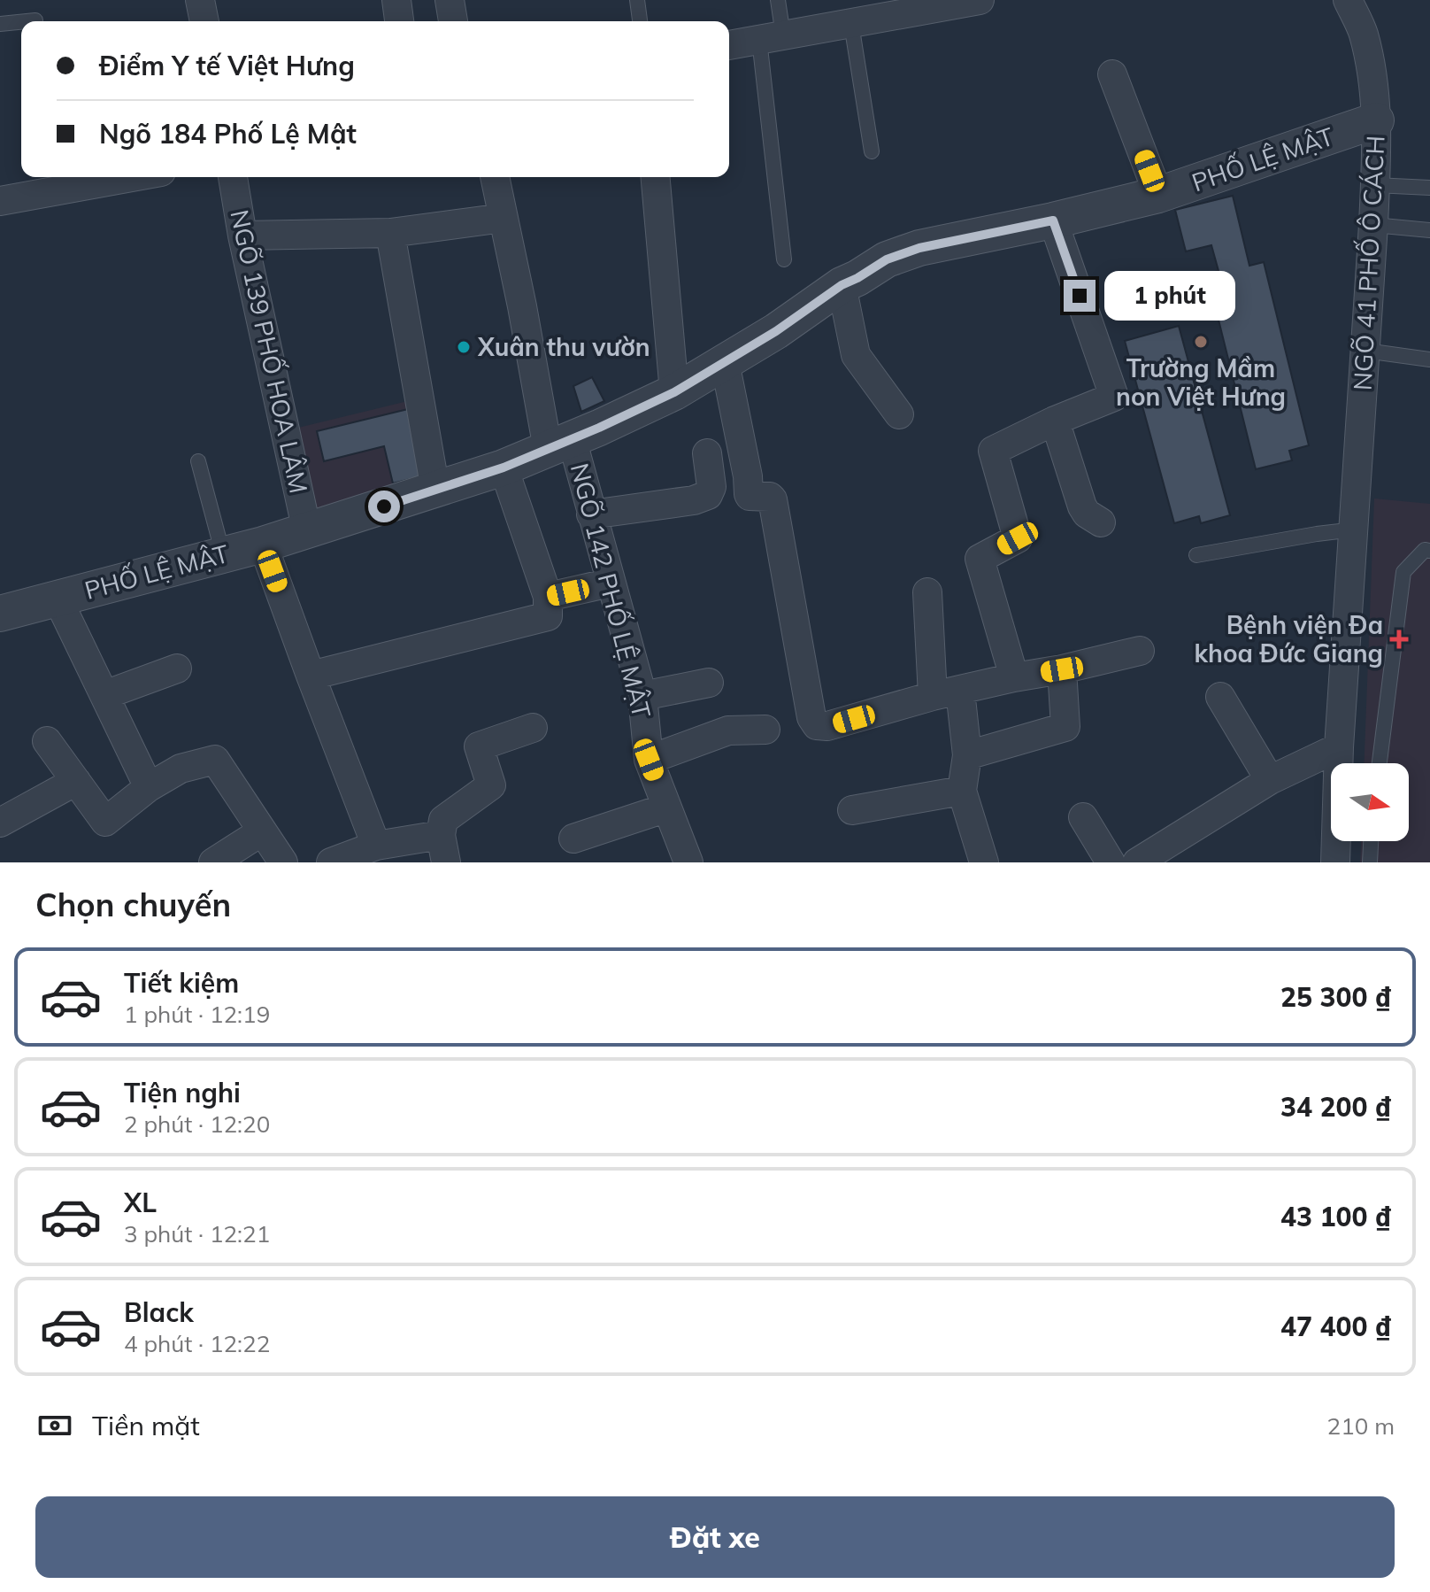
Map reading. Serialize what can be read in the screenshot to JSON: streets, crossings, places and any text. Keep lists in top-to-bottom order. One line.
{"streets":{"street":["PHỐ LỆ MẬT","NGÕ 41 PHỐ Ô CÁCH","NGÕ 139 PHỐ HOA LÂM","NGÕ 142 PHỐ LỆ MẬT"]},"crossings":[["PHỐ LỆ MẬT","NGÕ 41 PHỐ Ô CÁCH"],["PHỐ LỆ MẬT","NGÕ 139 PHỐ HOA LÂM"],["PHỐ LỆ MẬT","NGÕ 142 PHỐ LỆ MẬT"]],"places":{"other":["Trường Mầm non Việt Hưng","Xuân thu vườn"],"health":["Bệnh viện Đa khoa Đức Giang"]},"north":"right","page":{"banner":["Điểm Y tế Việt Hưng","Ngõ 184 Phố Lệ Mật"],"bubble":"1 phút","heading":"Chọn chuyến","list":[{"name":"Tiết kiệm","note":"1 phút · 12:19","value":"25 300 ₫"},{"name":"Tiện nghi","note":"2 phút · 12:20","value":"34 200 ₫"},{"name":"XL","note":"3 phút · 12:21","value":"43 100 ₫"},{"name":"Black","note":"4 phút · 12:22","value":"47 400 ₫"}],"pay":["Tiền mặt","210 m"],"buttons":"Đặt xe"}}
